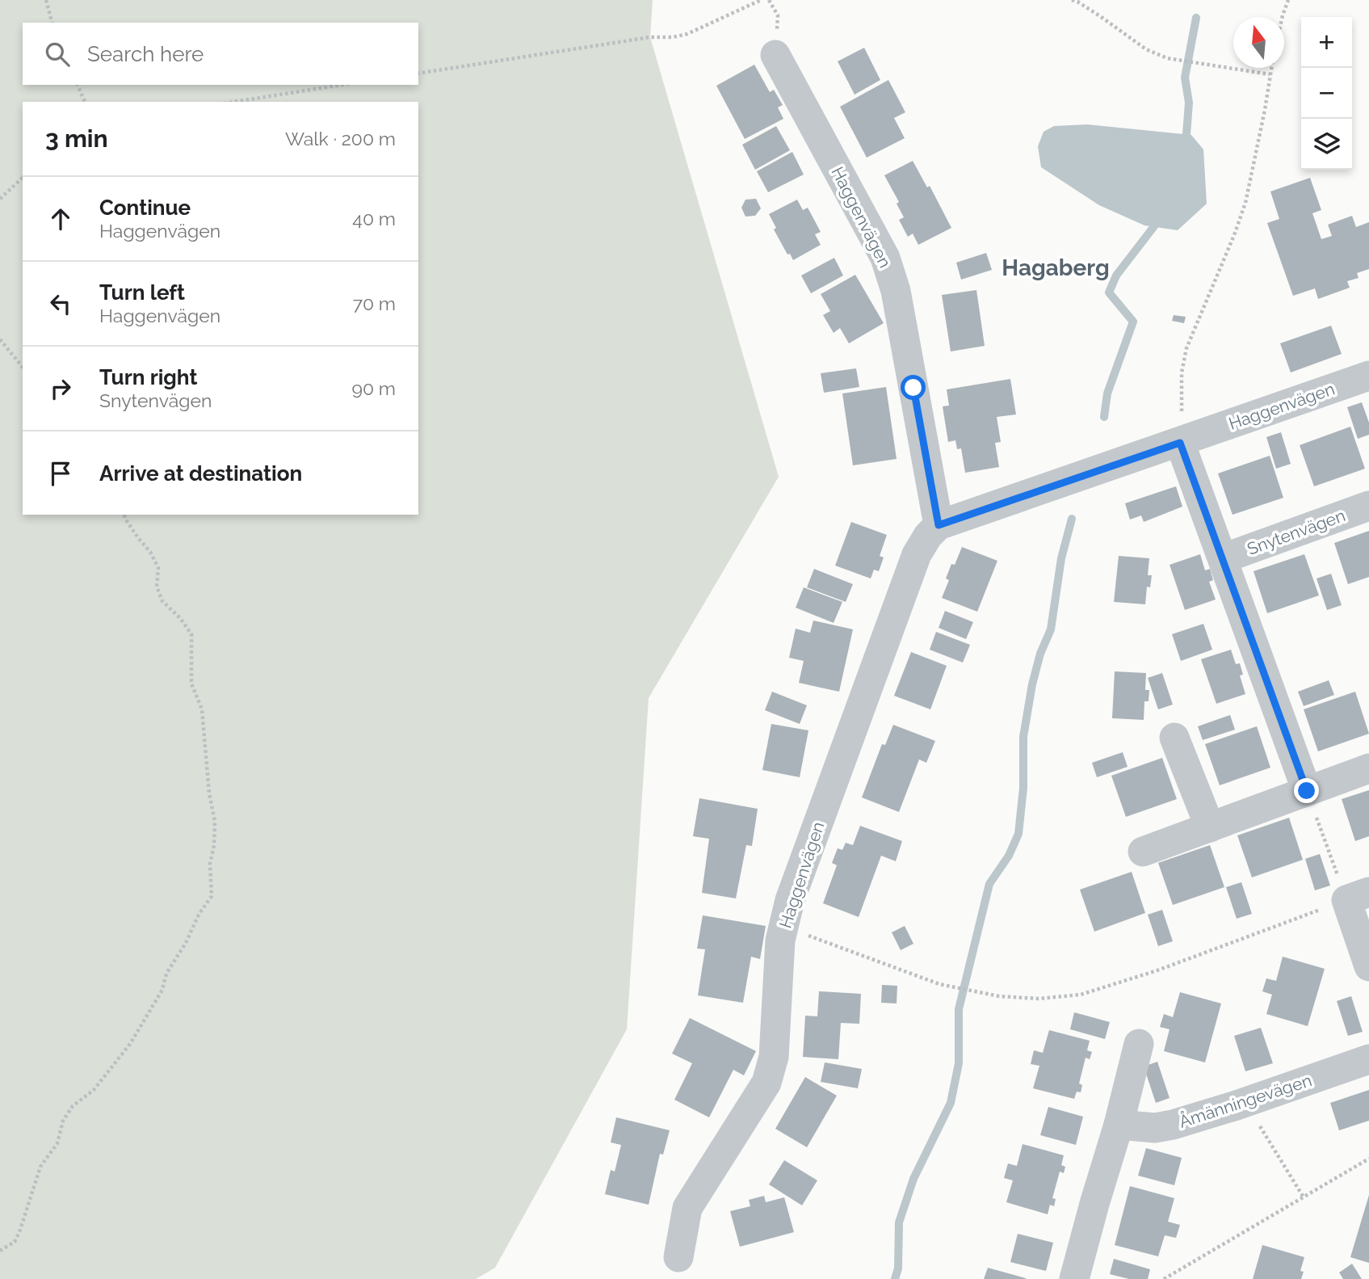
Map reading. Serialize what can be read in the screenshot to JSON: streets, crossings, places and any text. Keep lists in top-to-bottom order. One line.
{"streets":{"street":["Haggenvägen","Snytenvägen","Åmänningevägen"]},"districts":["Hagaberg"],"north":"top","page":{"map_buttons":["+","−"],"search":"Search here","heading":["3 min","Walk · 200 m"],"list":[["Continue","Haggenvägen","40 m"],["Turn left","Haggenvägen","70 m"],["Turn right","Snytenvägen","90 m"],"Arrive at destination"]}}
